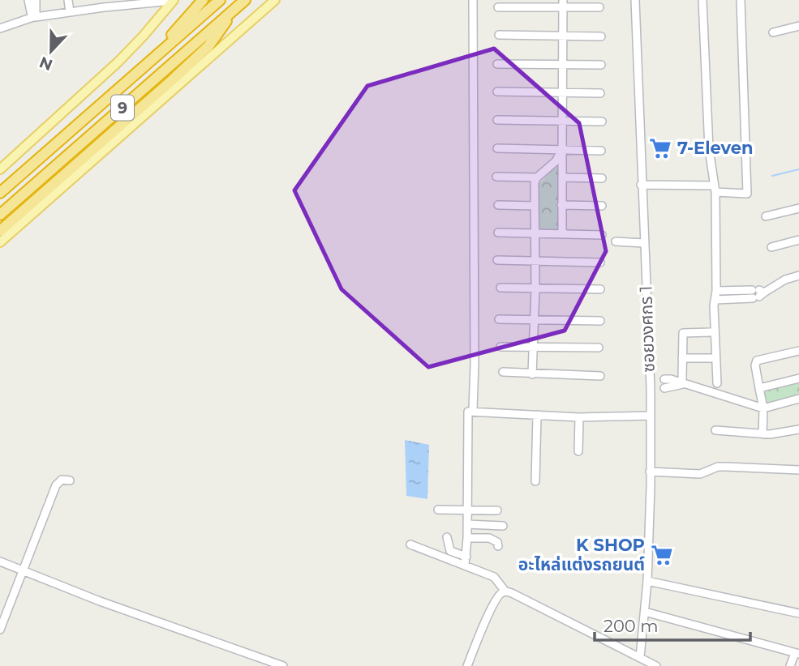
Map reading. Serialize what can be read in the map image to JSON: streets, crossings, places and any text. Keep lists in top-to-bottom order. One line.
{"streets":{"highway":["9"],"street":["ซอยวงศกร 1"]},"places":{"supermarket":["7-Eleven","K SHOP อะไหล่แต่งรถยนต์"]},"scale_bar":"200 m","north":"bottom"}
